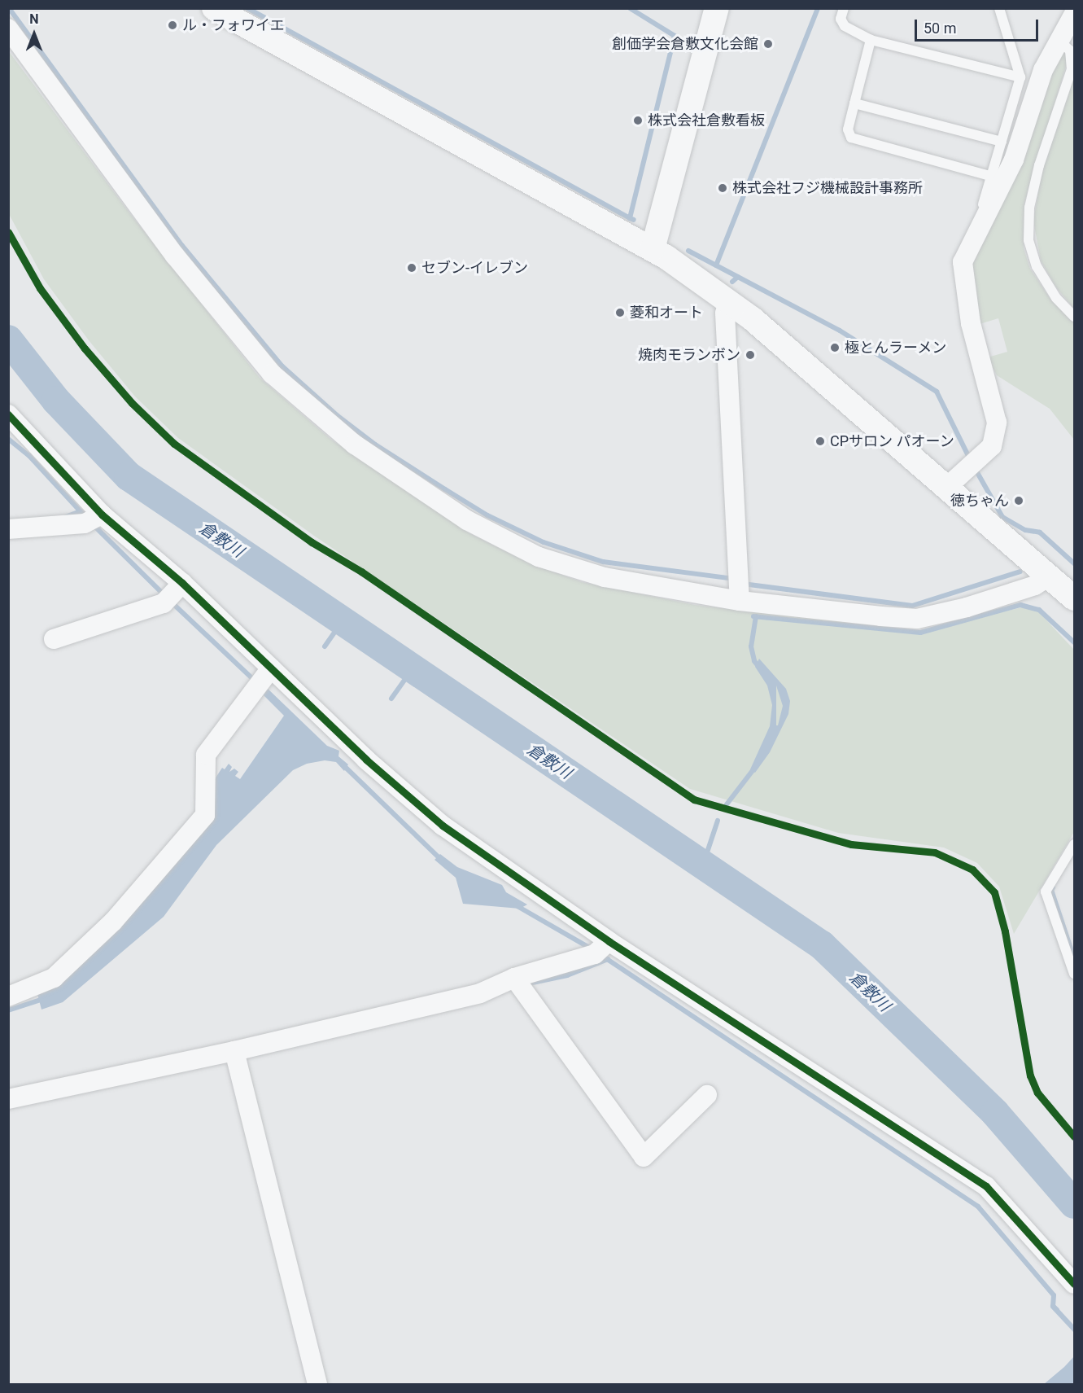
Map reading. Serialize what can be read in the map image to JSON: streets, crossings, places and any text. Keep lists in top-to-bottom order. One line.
{"water":["倉敷川"],"places":["ル・フォワイエ","創価学会倉敷文化会館","株式会社倉敷看板","株式会社フジ機械設計事務所","セブン-イレブン","菱和オート","極とんラーメン","焼肉モランボン","CPサロン パオーン","徳ちゃん"],"scale_bar":"50 m","north":"top"}
